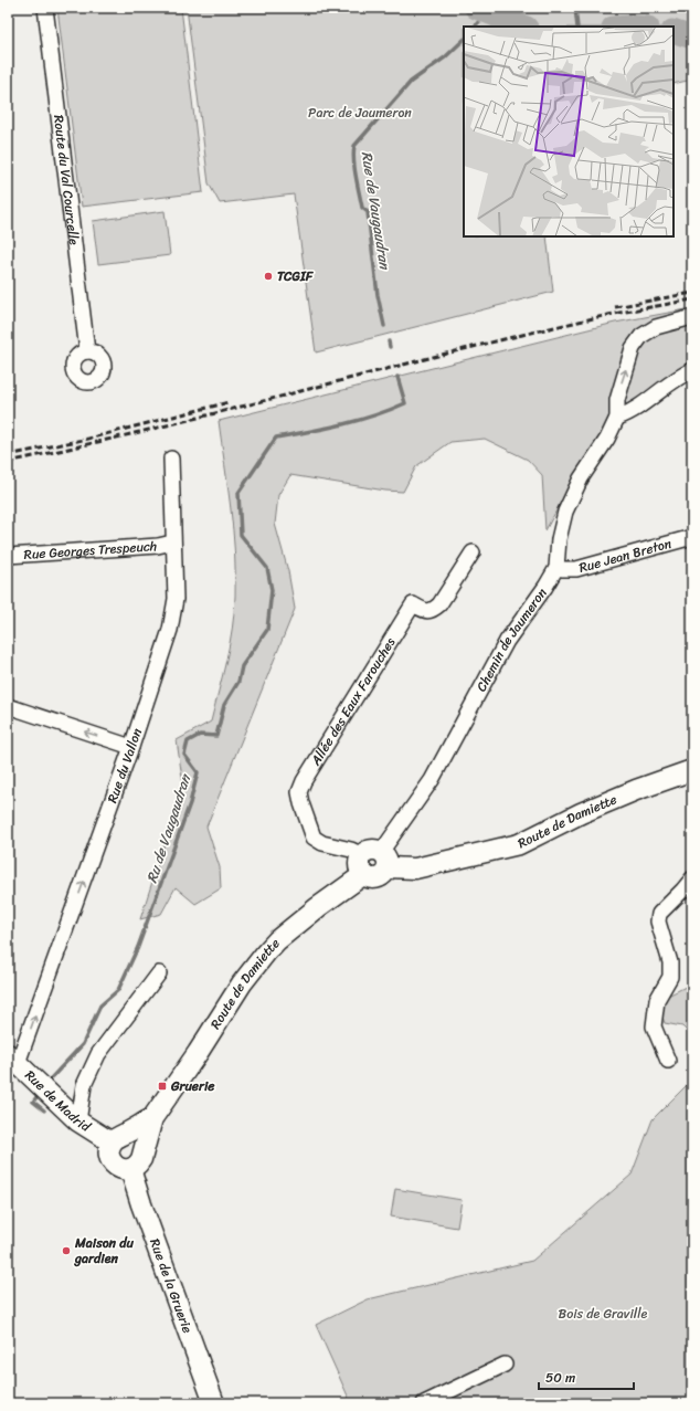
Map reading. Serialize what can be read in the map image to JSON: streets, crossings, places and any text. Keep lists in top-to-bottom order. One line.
{"streets":{"street":["Route du Val Courcelle","Rue Georges Trespeuch","Rue Jean Breton","Chemin de Jaumeron","Allée des Eaux Farouches","Rue du Vallon","Route de Damiette","Rue de Madrid","Rue de la Gruerie"]},"crossings":[["Rue Georges Trespeuch","Rue du Vallon"],["Rue Jean Breton","Chemin de Jaumeron"],["Chemin de Jaumeron","Route de Damiette"],["Allée des Eaux Farouches","Route de Damiette"],["Rue du Vallon","Rue de Madrid"],["Route de Damiette","Rue de Madrid"],["Route de Damiette","Rue de la Gruerie"],["Rue de Madrid","Rue de la Gruerie"]],"water":["Rue de Vaugaudran","Ru de Vaugaudran"],"parks":["Parc de Jaumeron","Bois de Graville"],"places":{"other":["TCGIF","Maison du gardien"],"transit":["Gruerie"]},"scale_bar":"50 m"}
